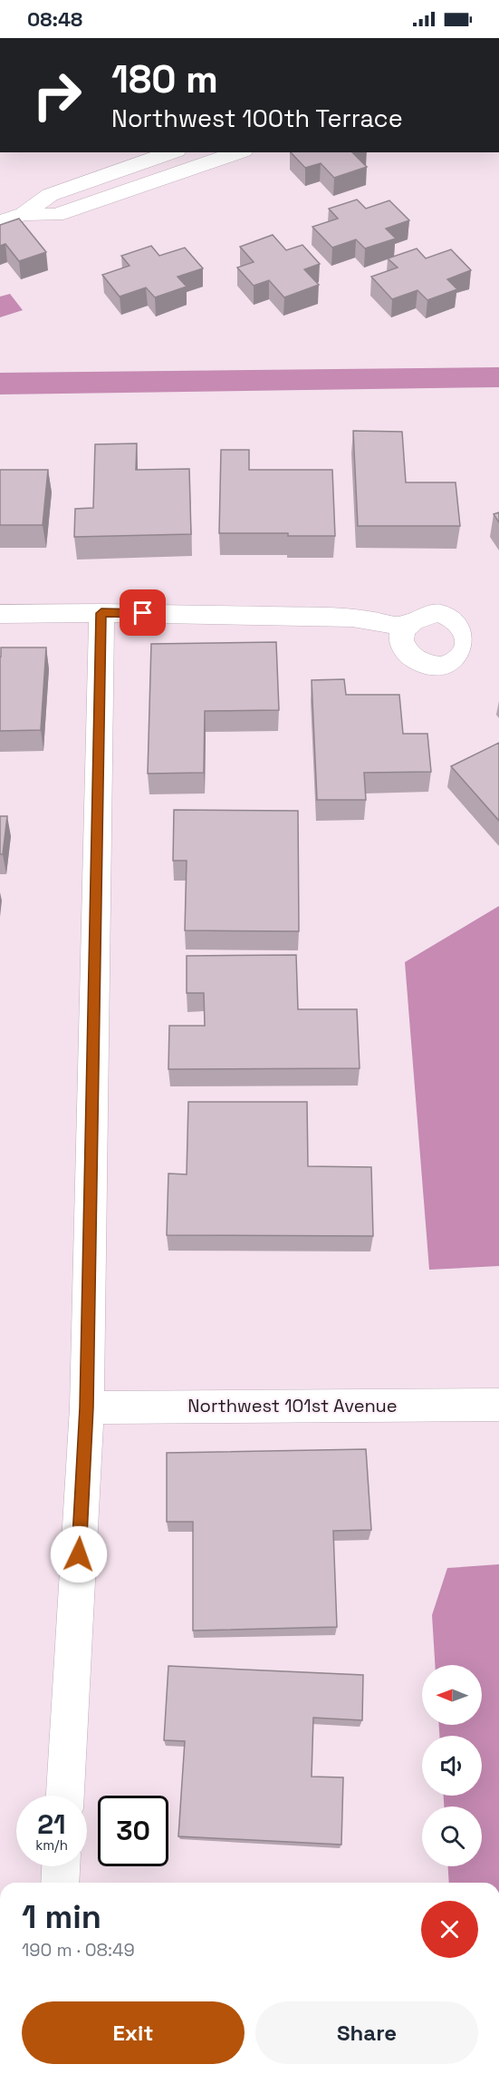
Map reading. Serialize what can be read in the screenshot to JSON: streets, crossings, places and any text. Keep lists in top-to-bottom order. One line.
{"streets":{"street":["Northwest 101st Avenue"]},"north":"left","page":{"status":"08:48","turn":["180 m","Northwest 100th Terrace"],"speed":"21 km/h","limit":"30","heading":["1 min","190 m · 08:49"],"buttons":["Exit","Share"]}}
